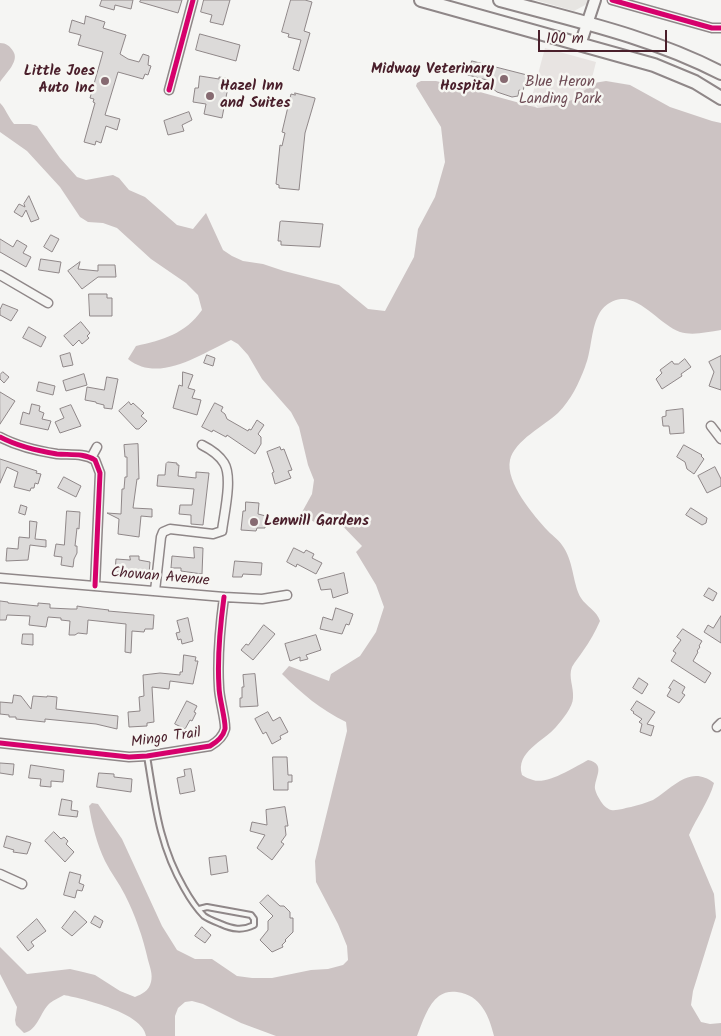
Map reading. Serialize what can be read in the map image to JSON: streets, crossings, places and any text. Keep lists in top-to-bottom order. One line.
{"streets":{"street":["Chowan Avenue","Mingo Trail"]},"crossings":[["Chowan Avenue","Mingo Trail"]],"parks":["Blue Heron Landing Park"],"places":["Midway Veterinary Hospital","Little Joes Auto Inc","Hazel Inn and Suites","Lenwill Gardens"],"scale_bar":"100 m"}
